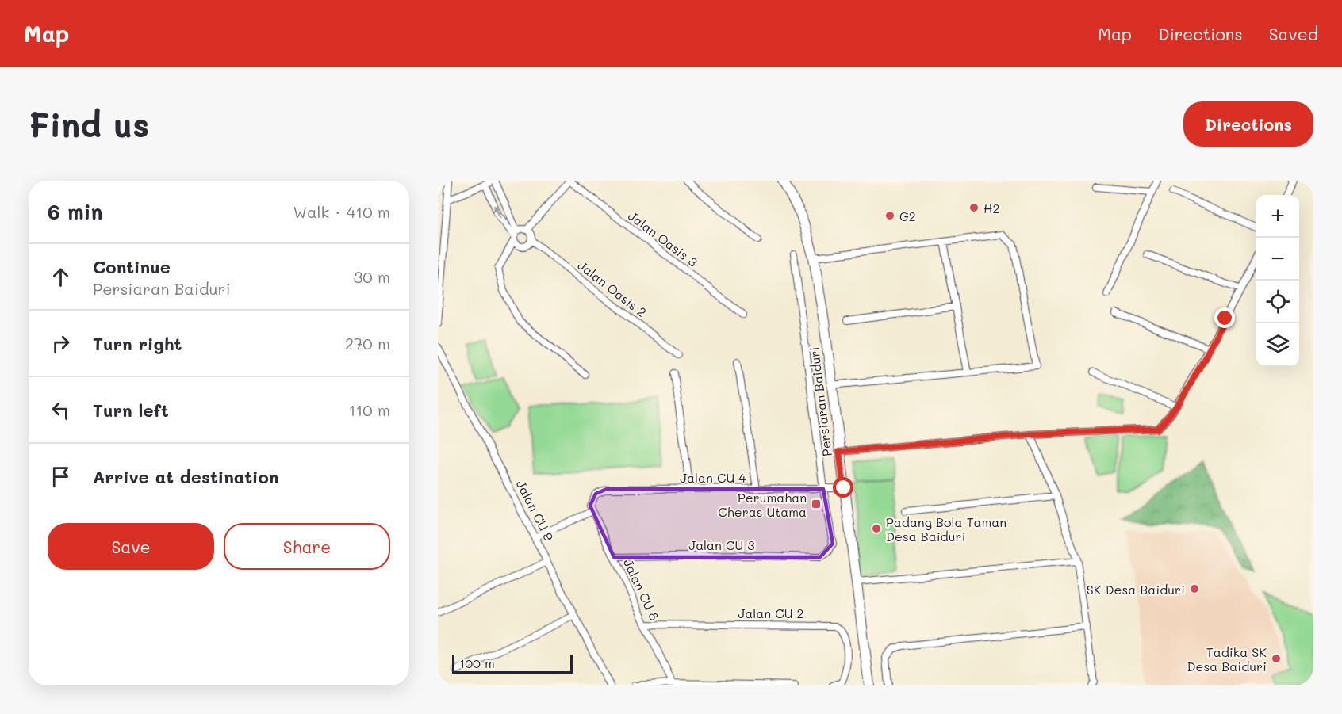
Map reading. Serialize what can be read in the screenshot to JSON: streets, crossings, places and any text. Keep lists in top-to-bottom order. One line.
{"streets":{"street":["Jalan Oasis 3","Jalan Oasis 2","Persiaran Baiduri","Jalan CU 4","Jalan CU 9","Jalan CU 3","Jalan CU 8","Jalan CU 2"]},"crossings":[["Persiaran Baiduri","Jalan CU 4"],["Jalan CU 4","Jalan CU 3"],["Jalan CU 4","Jalan CU 8"],["Jalan CU 3","Jalan CU 8"],["Jalan CU 8","Jalan CU 2"]],"places":{"other":["H2","G2","Padang Bola Taman Desa Baiduri","SK Desa Baiduri","Tadika SK Desa Baiduri"],"transit":["Perumahan Cheras Utama"]},"scale_bar":"100 m","page":{"header":"Map","nav":["Map","Directions","Saved"],"buttons":["Directions",["Save","Share"]],"title":"Find us","heading":["6 min","Walk · 410 m"],"map_buttons":["+","−"],"list":[["Continue","Persiaran Baiduri","30 m"],["Turn right","270 m"],["Turn left","110 m"],"Arrive at destination"],"scale":"100 m"}}
